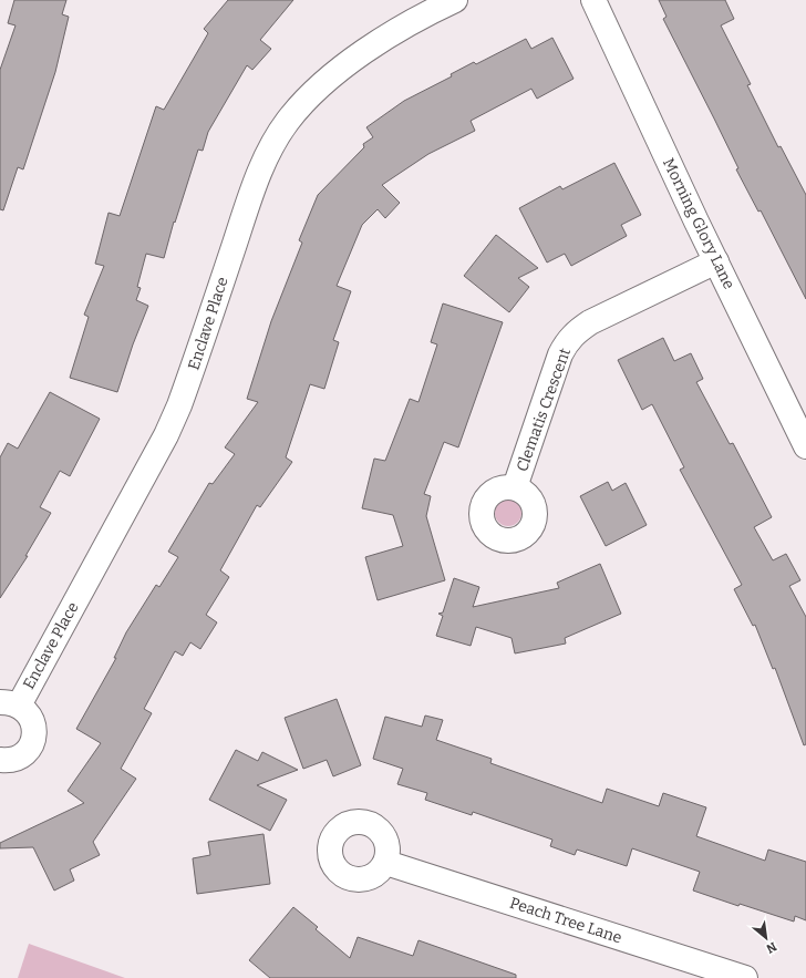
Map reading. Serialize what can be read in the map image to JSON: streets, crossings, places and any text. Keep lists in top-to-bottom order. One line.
{"streets":{"street":["Morning Glory Lane","Enclave Place","Clematis Crescent","Peach Tree Lane"]},"crossings":[["Morning Glory Lane","Clematis Crescent"]],"north":"bottom right"}
